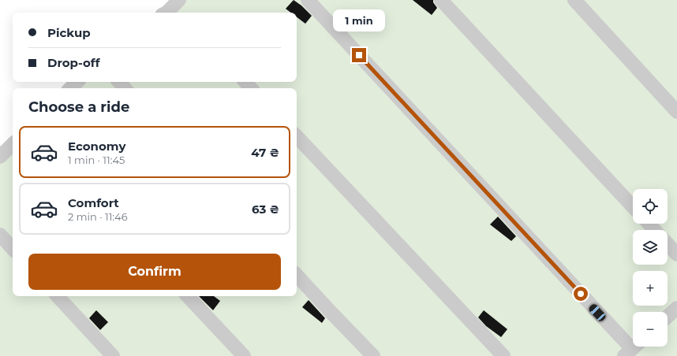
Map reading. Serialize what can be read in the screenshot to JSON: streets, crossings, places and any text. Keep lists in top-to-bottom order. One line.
{"page":{"bubble":"1 min","banner":["Pickup","Drop-off"],"heading":"Choose a ride","list":[{"name":"Economy","note":"1 min · 11:45","value":"47 ₴"},{"name":"Comfort","note":"2 min · 11:46","value":"63 ₴"}],"map_buttons":["+","−"],"buttons":"Confirm"}}
